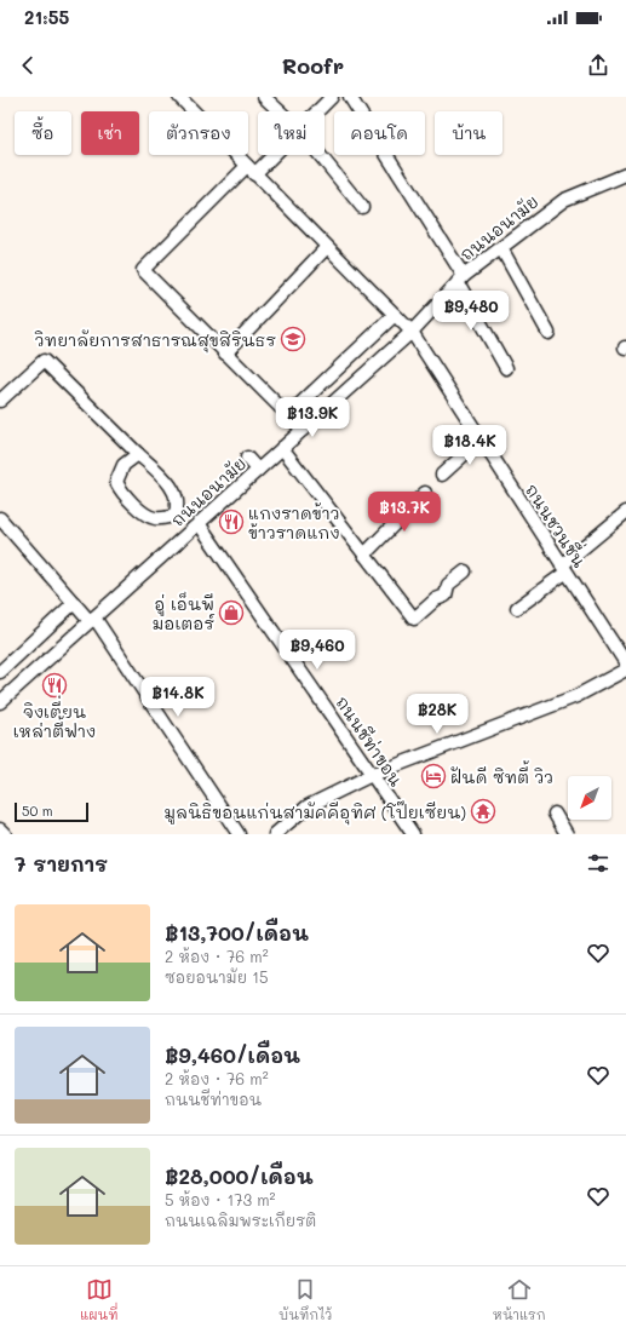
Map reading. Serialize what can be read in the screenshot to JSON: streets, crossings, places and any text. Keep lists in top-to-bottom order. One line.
{"streets":{"street":["ถนนอนามัย","ถนนชวนชื่น","ถนนชีท่าขอน"]},"crossings":[["ถนนอนามัย","ถนนชวนชื่น"],["ถนนอนามัย","ถนนชีท่าขอน"]],"places":{"school or university":["วิทยาลัยการสาธารณสุขสิรินธร"],"restaurant":["แกงราดข้าว ข้าวราดแกง","จิงเตี่ยน เหล่าตี้ฟาง"],"shop":["อู่ เอ็นพี มอเตอร์"],"hotel":["ฝันดี ซิทตี้ วิว"],"temple":["มูลนิธิขอนแก่นสามัคคีอุทิศ (โป๊ยเซียน)"]},"scale_bar":"50 m","north":"bottom left","page":{"status":"21:55","header":"Roofr","chip":["ซื้อ","เช่า","ตัวกรอง","ใหม่","คอนโด","บ้าน"],"price":["฿9,480","฿13.9K","฿18.4K","฿13.7K","฿9,460","฿14.8K","฿28K"],"scale":"50 m","heading":"7 รายการ","list":[{"name":"฿13,700/เดือน","note":"2 ห้อง · 76 m² · ซอยอนามัย 15"},{"name":"฿9,460/เดือน","note":"2 ห้อง · 76 m² · ถนนชีท่าขอน"},{"name":"฿28,000/เดือน","note":"5 ห้อง · 173 m² · ถนนเฉลิมพระเกียรติ"}],"tabs":["แผนที่","บันทึกไว้","หน้าแรก"]}}
